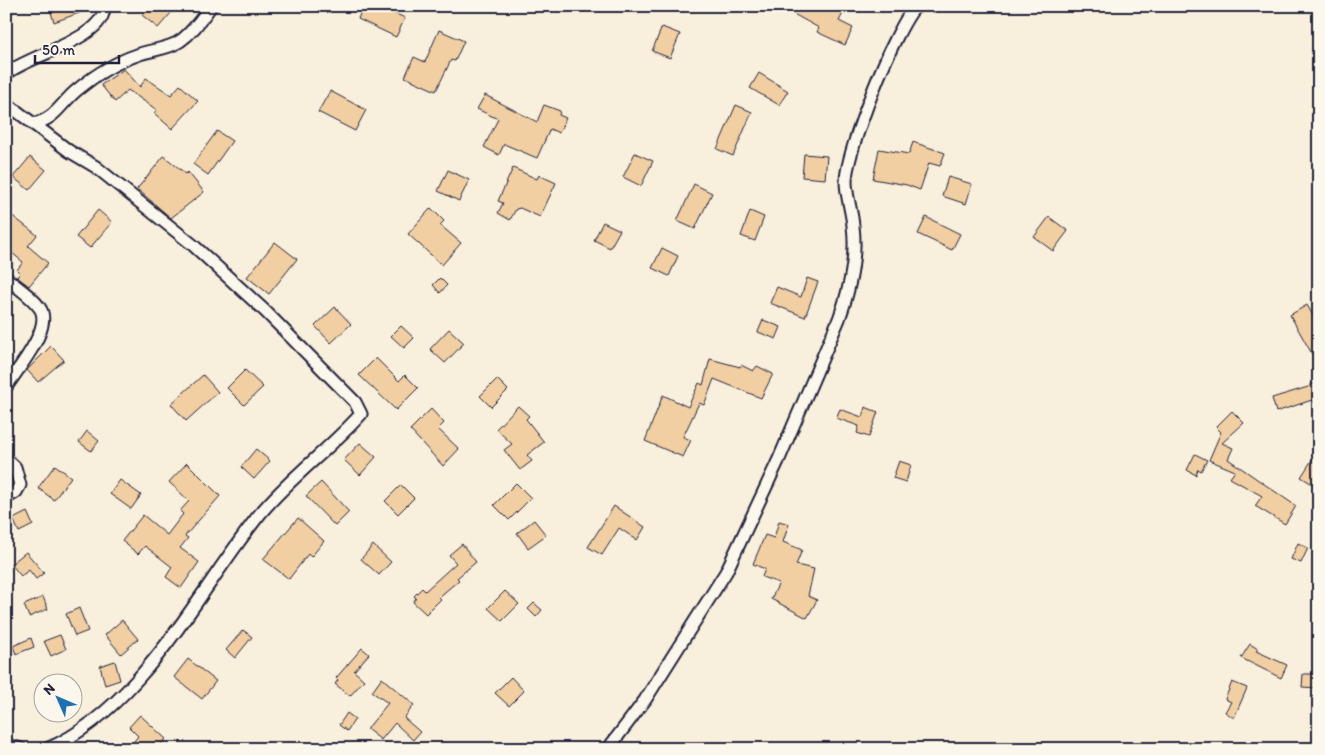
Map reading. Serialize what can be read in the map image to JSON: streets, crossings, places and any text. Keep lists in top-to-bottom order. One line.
{"scale_bar":"50 m","north":"top left"}
